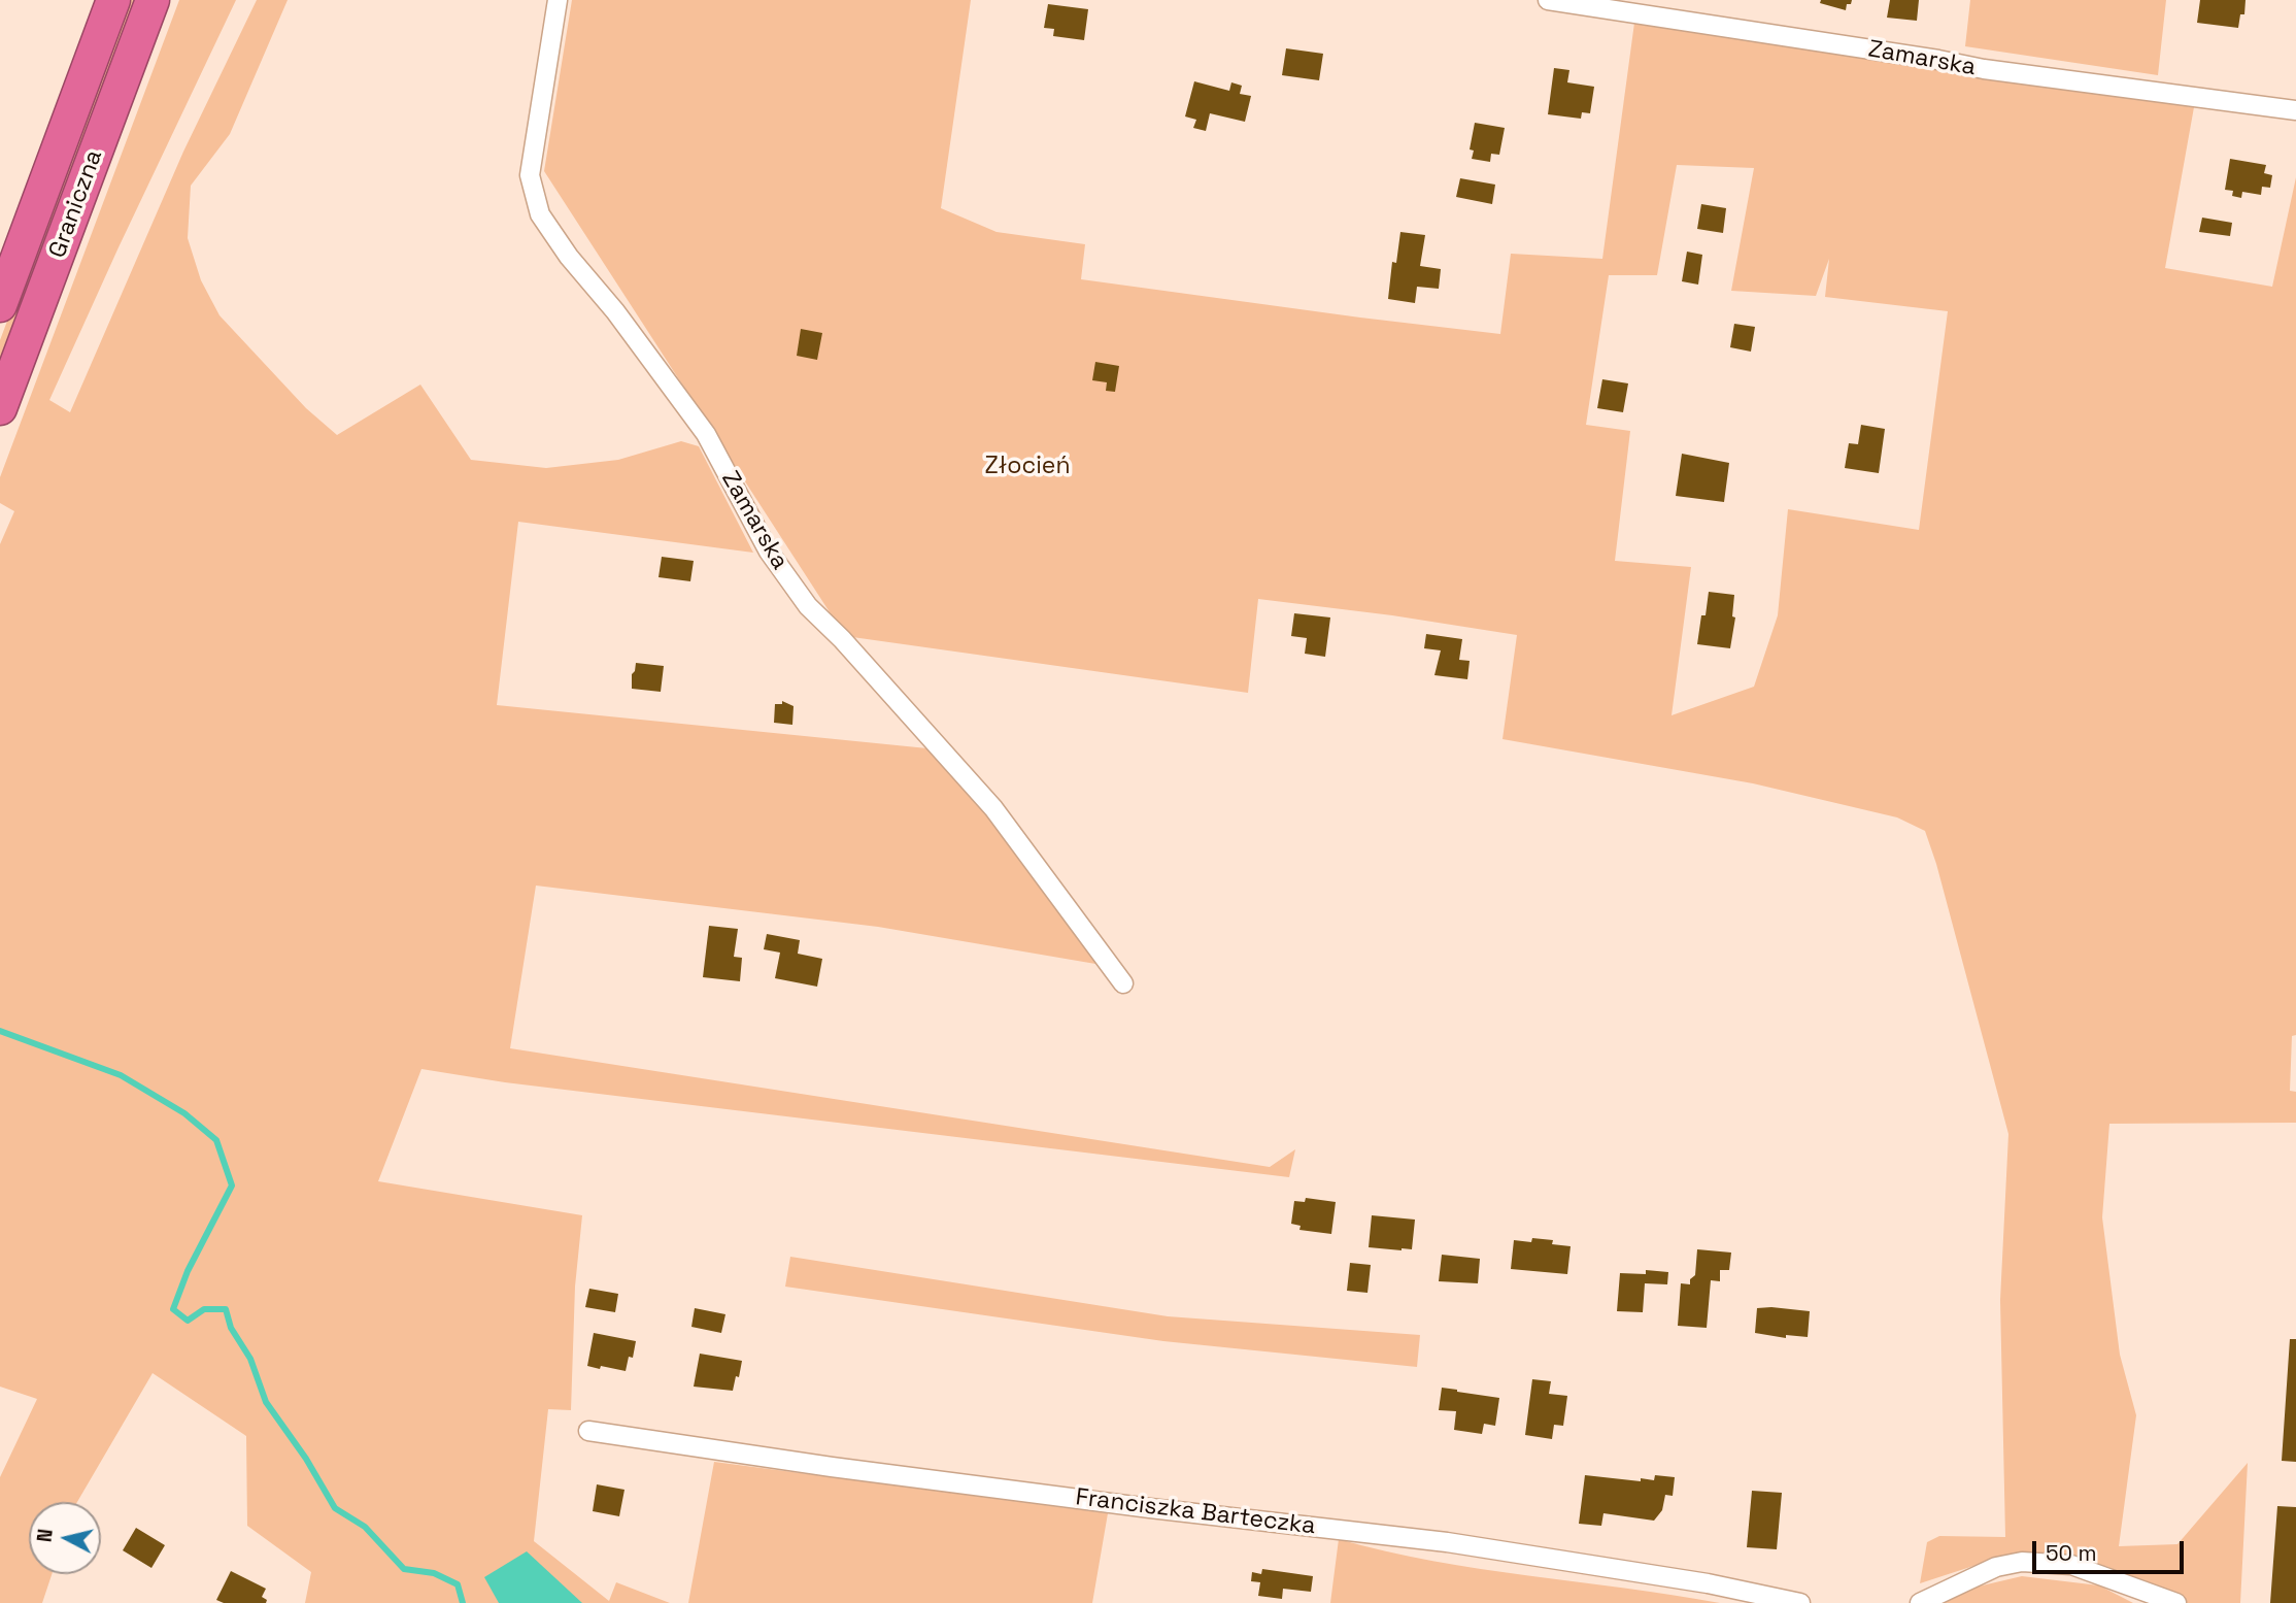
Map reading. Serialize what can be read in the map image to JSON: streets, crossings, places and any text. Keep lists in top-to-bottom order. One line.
{"streets":{"highway":["Graniczna"],"street":["Zamarska","Franciszka Barteczka"]},"parks":["Złocień"],"scale_bar":"50 m","north":"left"}
